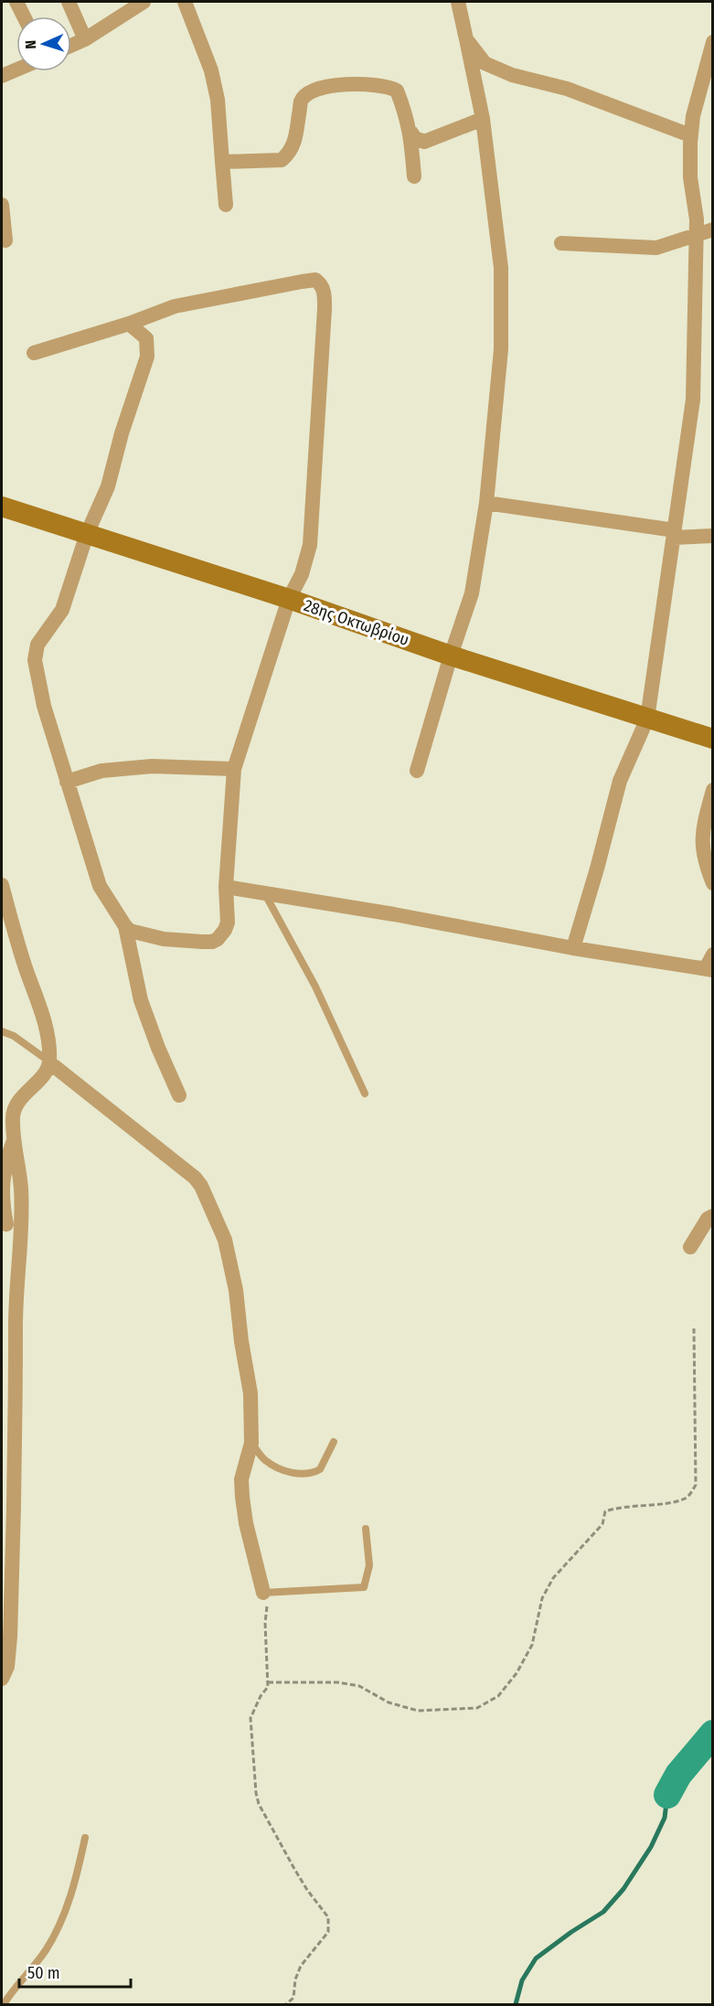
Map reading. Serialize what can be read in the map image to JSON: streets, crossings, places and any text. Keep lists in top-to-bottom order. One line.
{"streets":{"street":["28ης Οκτωβρίου"]},"scale_bar":"50 m","north":"left"}
